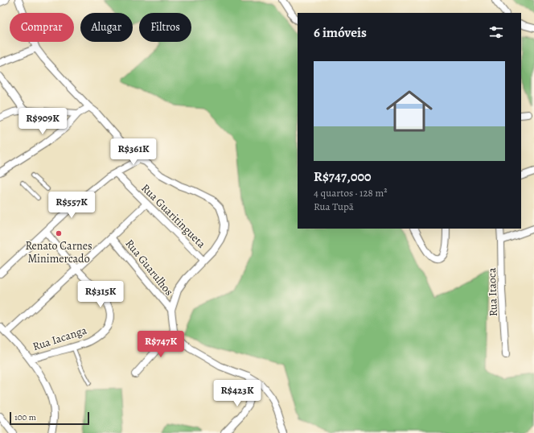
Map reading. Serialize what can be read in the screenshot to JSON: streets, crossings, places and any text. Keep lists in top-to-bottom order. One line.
{"streets":{"street":["Rua Guaritingueta","Rua Guarulhos","Rua Itaoca","Rua Iacanga"]},"places":["Renato Carnes Minimercado"],"scale_bar":"100 m","page":{"chip":["Comprar","Alugar","Filtros"],"heading":"6 imóveis","list":[{"name":"R$747,000","note":"4 quartos · 128 m² · Rua Tupã"}],"price":["R$909K","R$361K","R$557K","R$315K","R$747K","R$423K"],"scale":"100 m"}}
